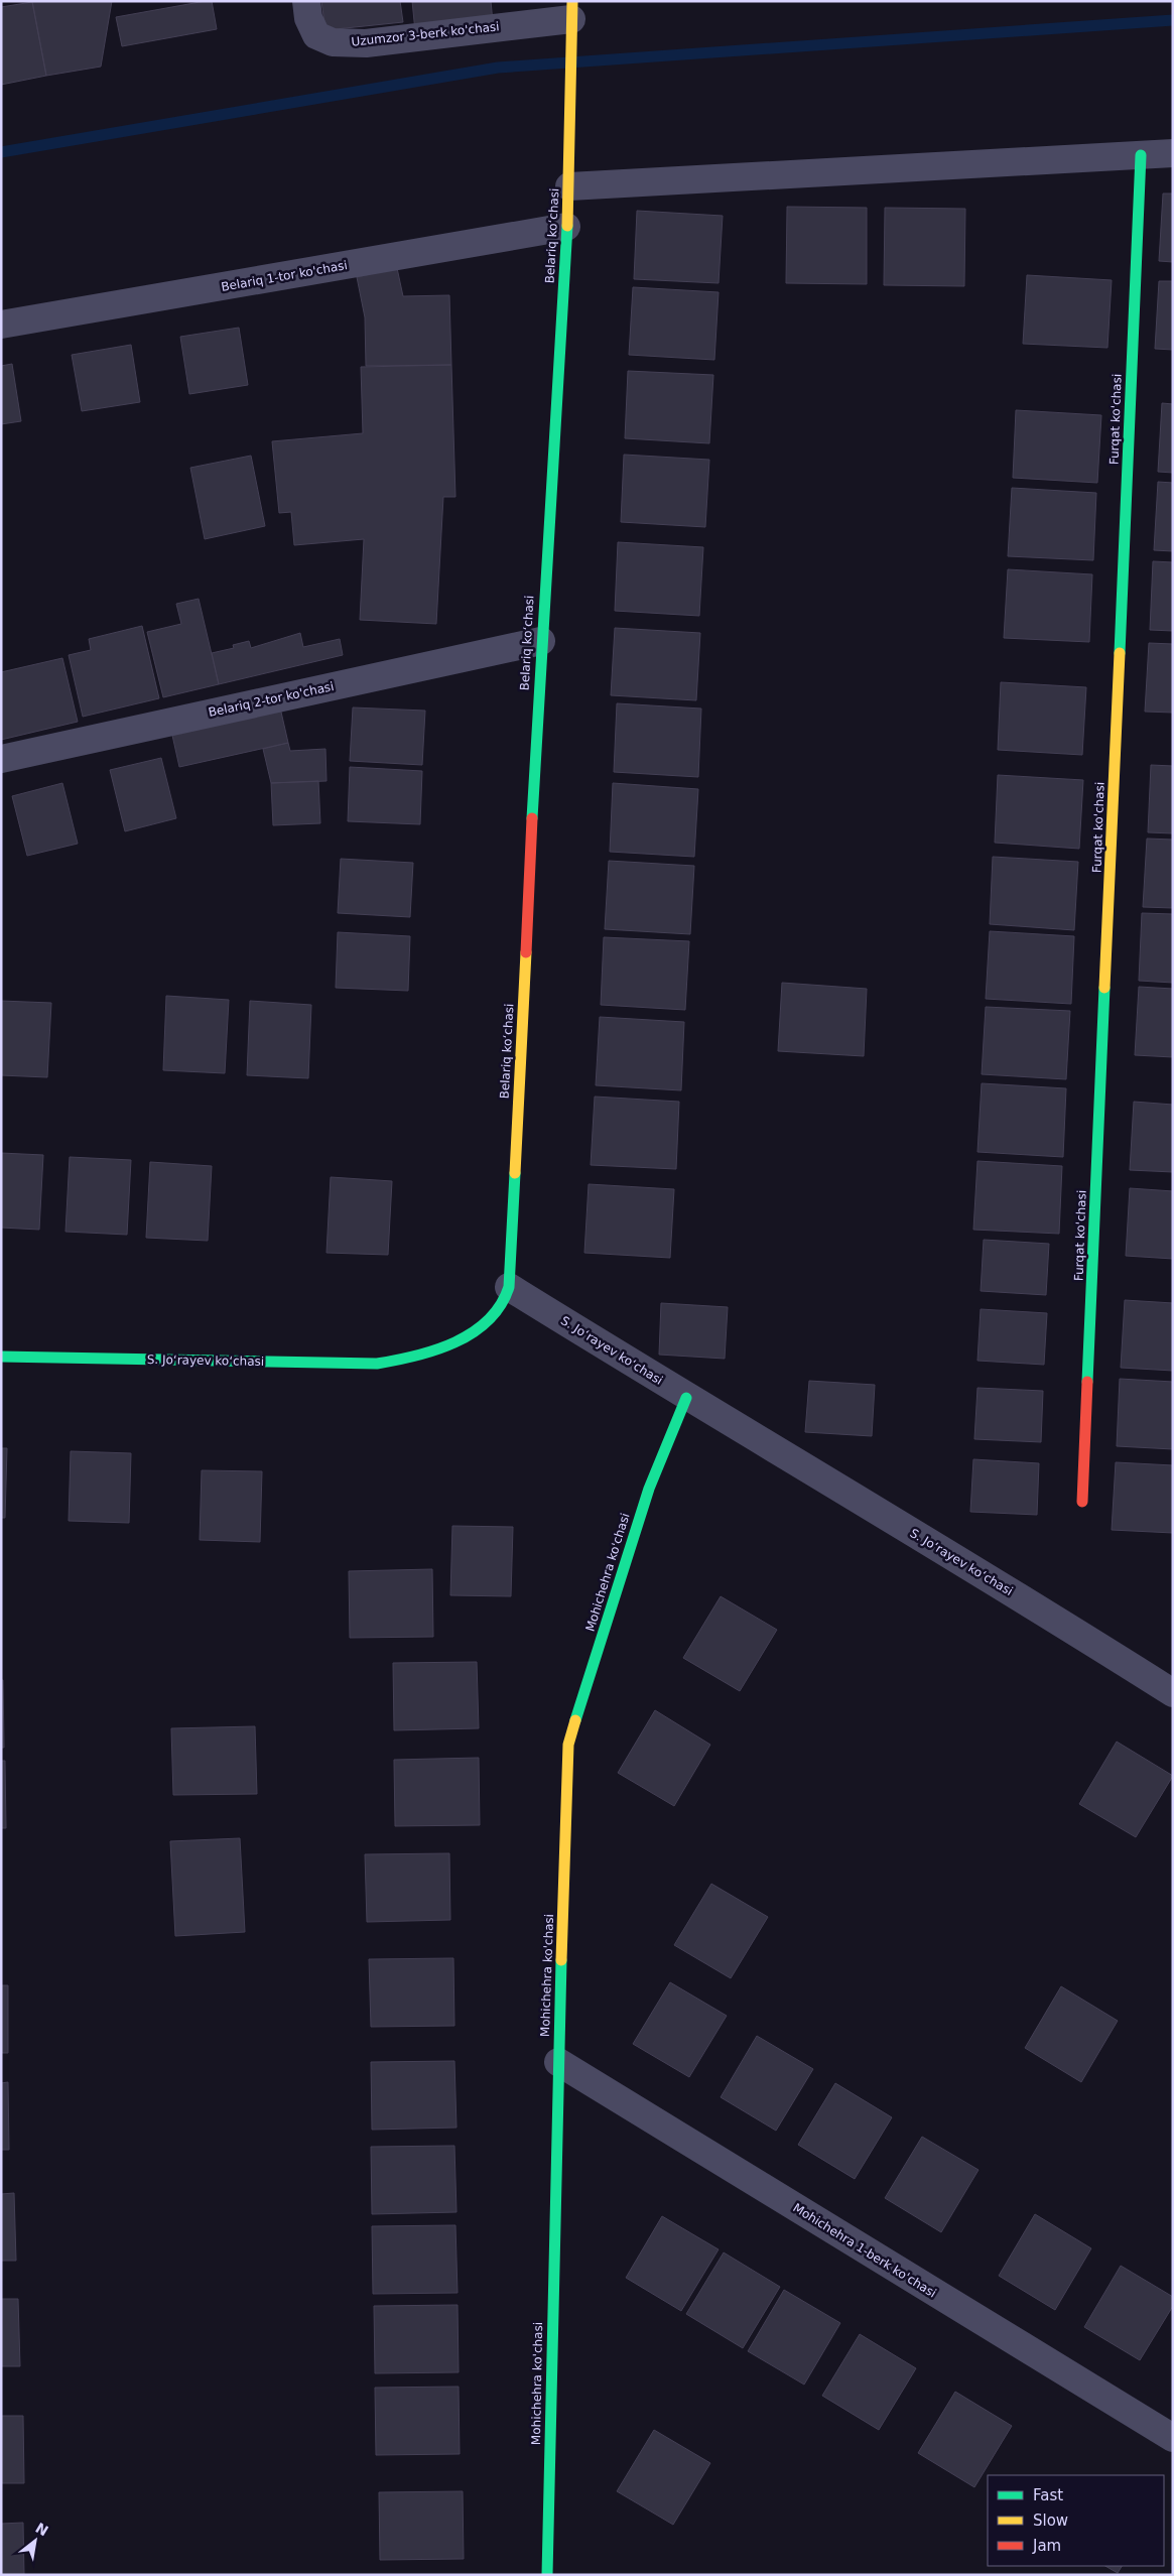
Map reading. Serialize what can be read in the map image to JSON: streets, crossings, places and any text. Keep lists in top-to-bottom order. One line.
{"streets":{"street":["Uzumzor 3-berk ko'chasi","Belariq koʻchasi","Belariq 1-tor ko'chasi","Furqat ko'chasi","Belariq 2-tor ko'chasi","S. Joʻrayev koʻchasi","Mohichehra ko'chasi","Mohichehra 1-berk ko'chasi"]},"crossings":[["Uzumzor 3-berk ko'chasi","Belariq koʻchasi"],["Belariq koʻchasi","Belariq 1-tor ko'chasi"],["Belariq koʻchasi","Belariq 2-tor ko'chasi"],["Belariq koʻchasi","S. Joʻrayev koʻchasi"],["S. Joʻrayev koʻchasi","Mohichehra ko'chasi"],["Mohichehra ko'chasi","Mohichehra 1-berk ko'chasi"]],"legend":["Fast","Slow","Jam"],"north":"top right"}
